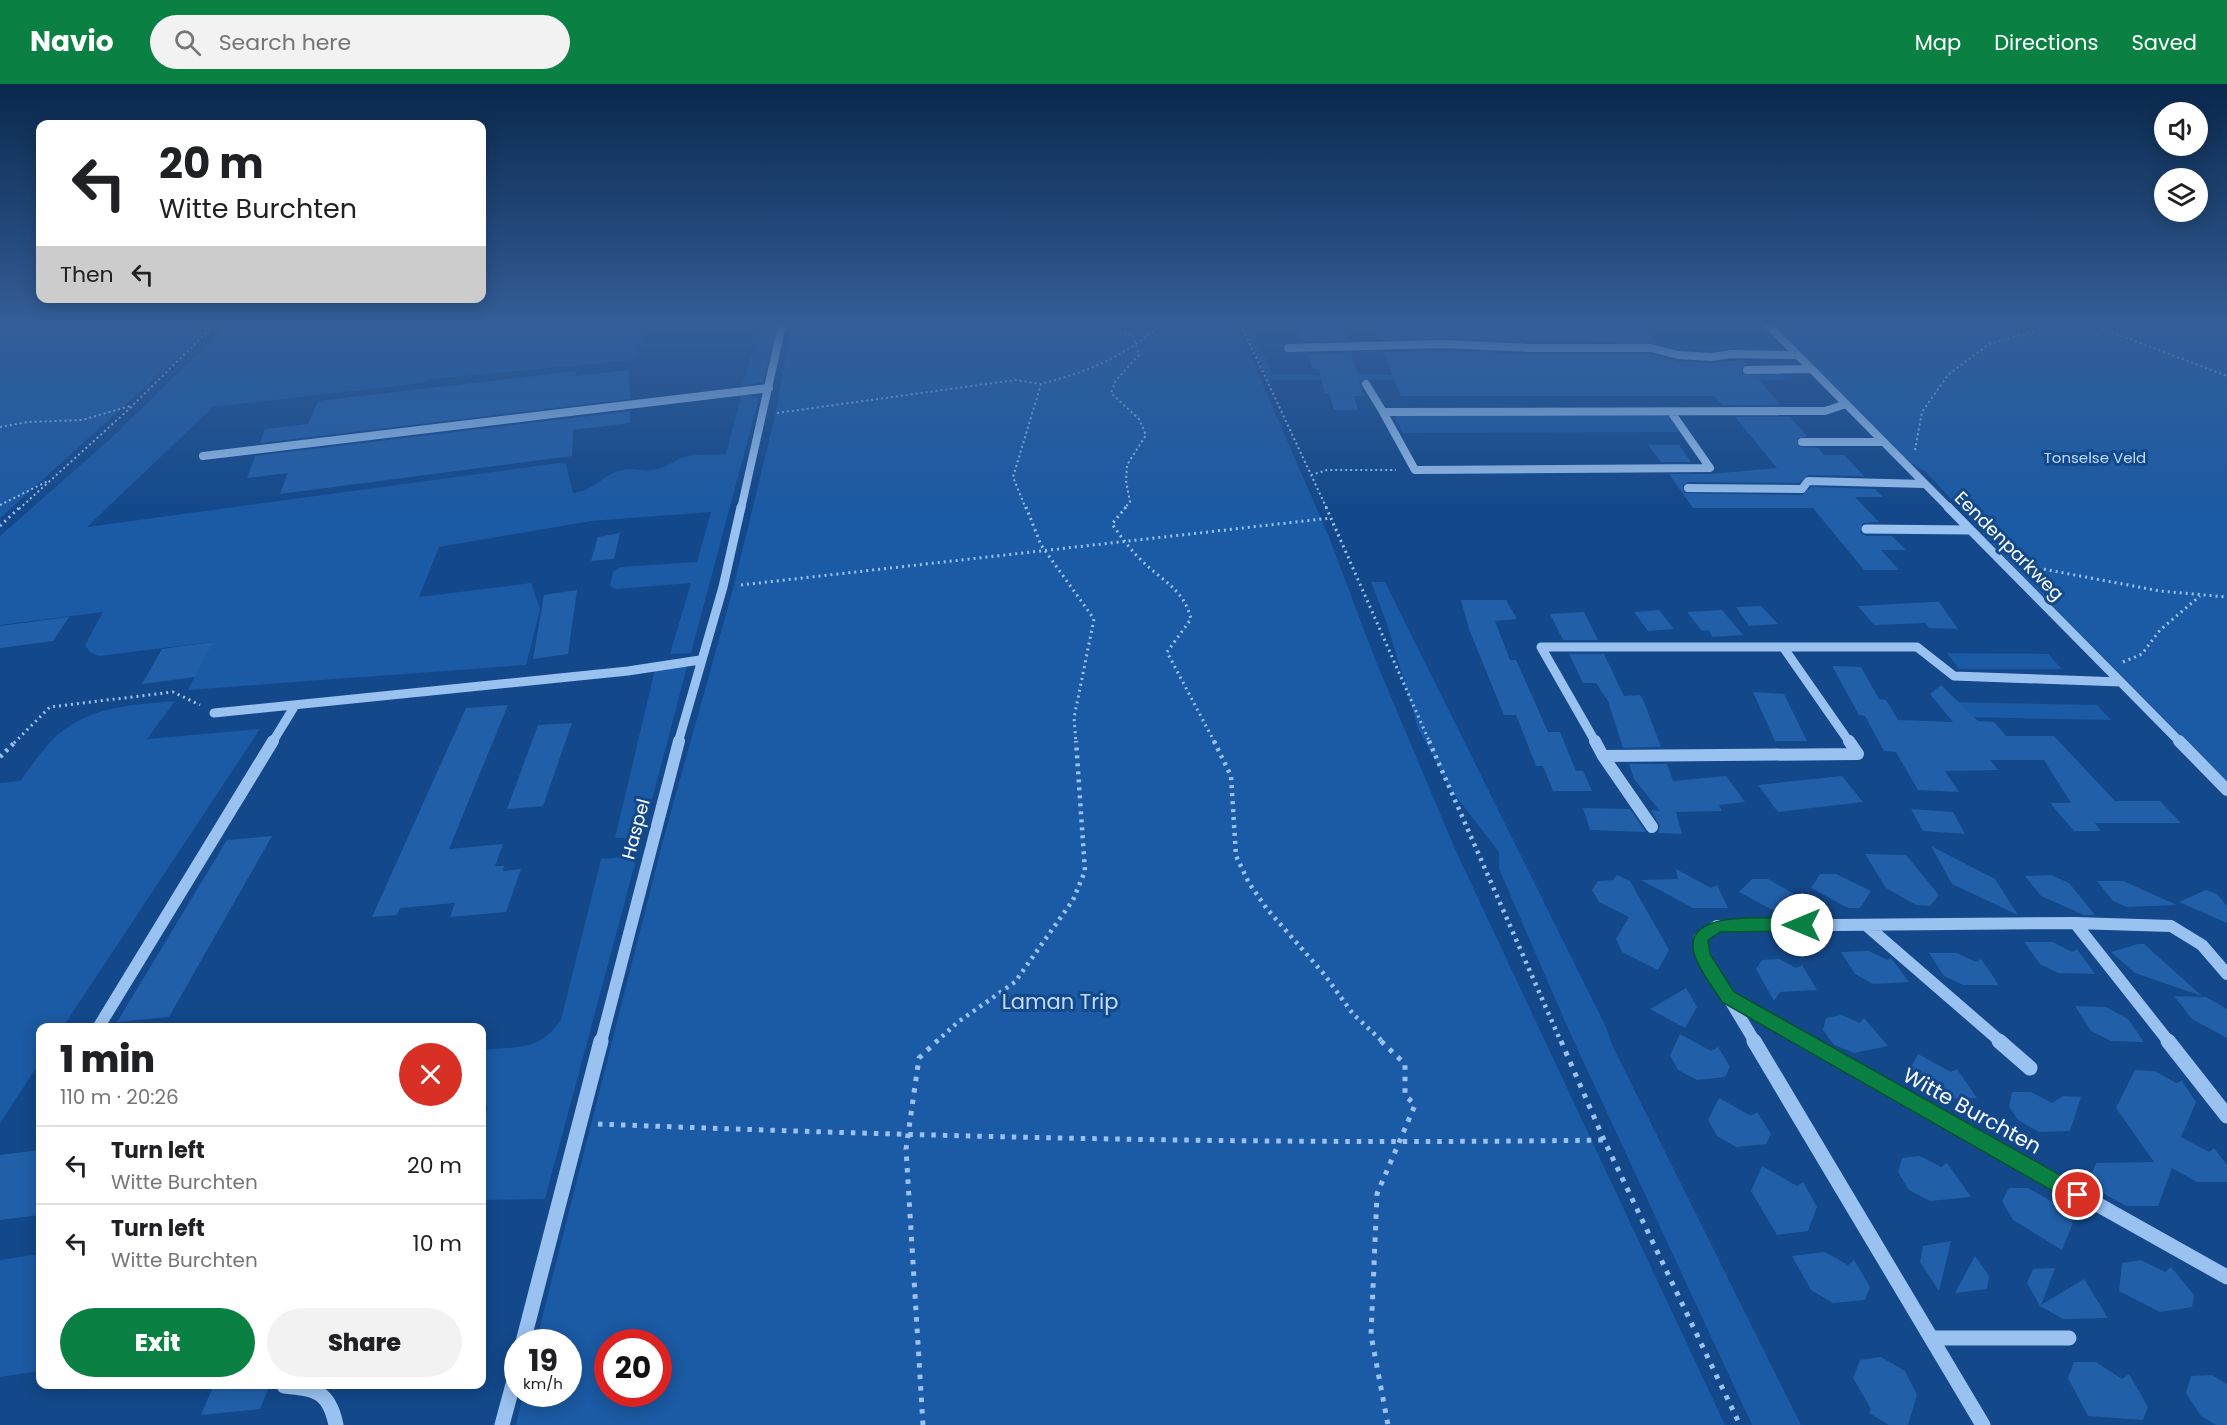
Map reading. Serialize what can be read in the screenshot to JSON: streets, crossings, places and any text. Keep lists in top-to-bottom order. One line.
{"streets":{"street":["Eendenparkweg","Haspel","Witte Burchten"]},"parks":["Tonselse Veld","Laman Trip"],"page":{"header":"Navio","search":"Search here","nav":["Map","Directions","Saved"],"turn":["20 m","Witte Burchten"],"then":"Then","heading":["1 min","110 m · 20:26"],"list":[{"name":"Turn left","note":"Witte Burchten","value":"20 m"},{"name":"Turn left","note":"Witte Burchten","value":"10 m"}],"buttons":["Exit","Share"],"speed":"19 km/h","limit":"20"}}
